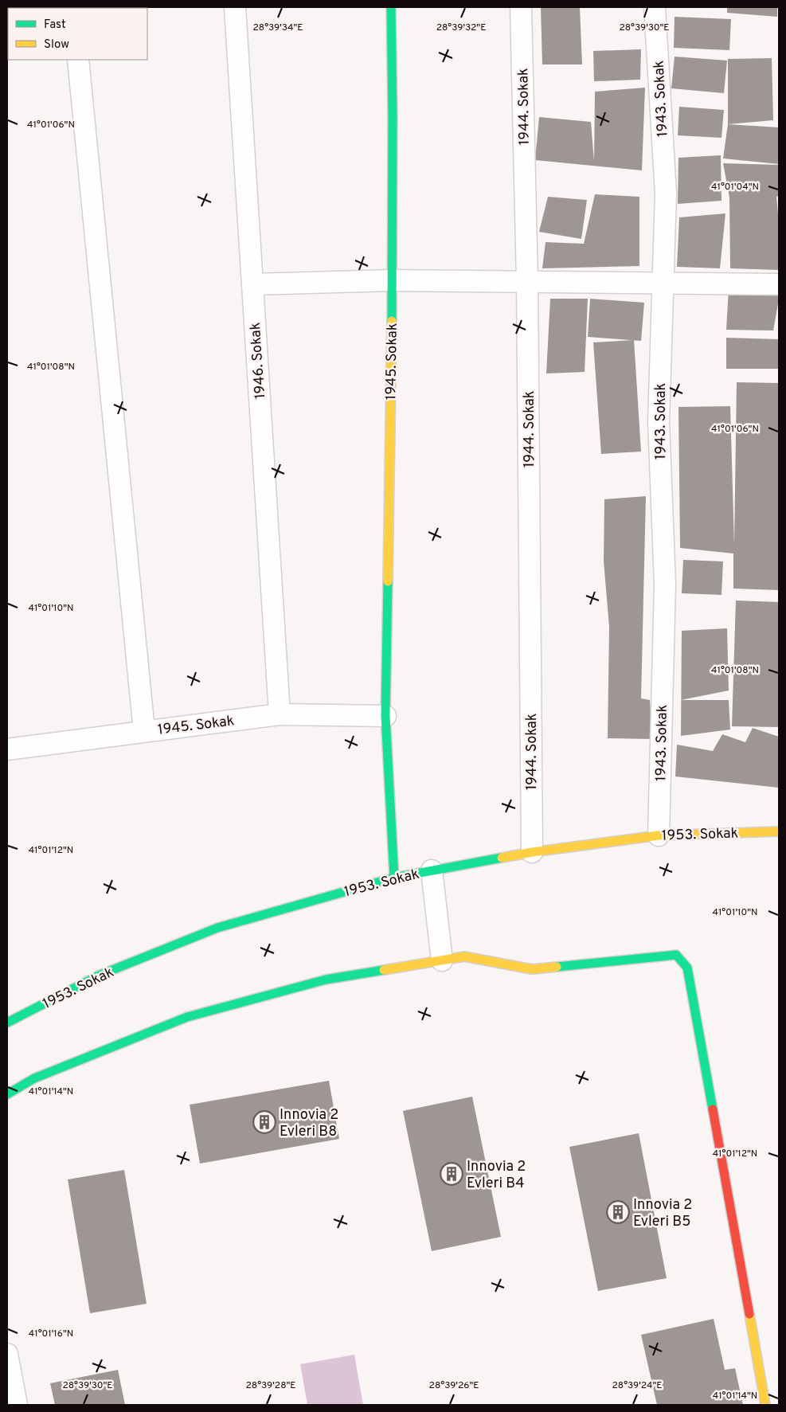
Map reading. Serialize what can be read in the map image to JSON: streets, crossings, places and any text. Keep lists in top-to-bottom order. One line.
{"streets":{"street":["1943. Sokak","1944. Sokak","1946. Sokak","1945. Sokak","1953. Sokak"]},"crossings":[["1943. Sokak","1953. Sokak"],["1944. Sokak","1953. Sokak"],["1946. Sokak","1945. Sokak"],["1945. Sokak","1953. Sokak"]],"places":{"building":["Innovia 2 Evleri B8","Innovia 2 Evleri B4","Innovia 2 Evleri B5"]},"legend":["Fast","Slow"],"coordinates":["28°39'34\"E","28°39'32\"E","28°39'30\"E","41°01'06\"N","41°01'04\"N","41°01'08\"N","41°01'10\"N","41°01'12\"N","41°01'14\"N","41°01'16\"N","28°39'28\"E","28°39'26\"E","28°39'24\"E"]}
